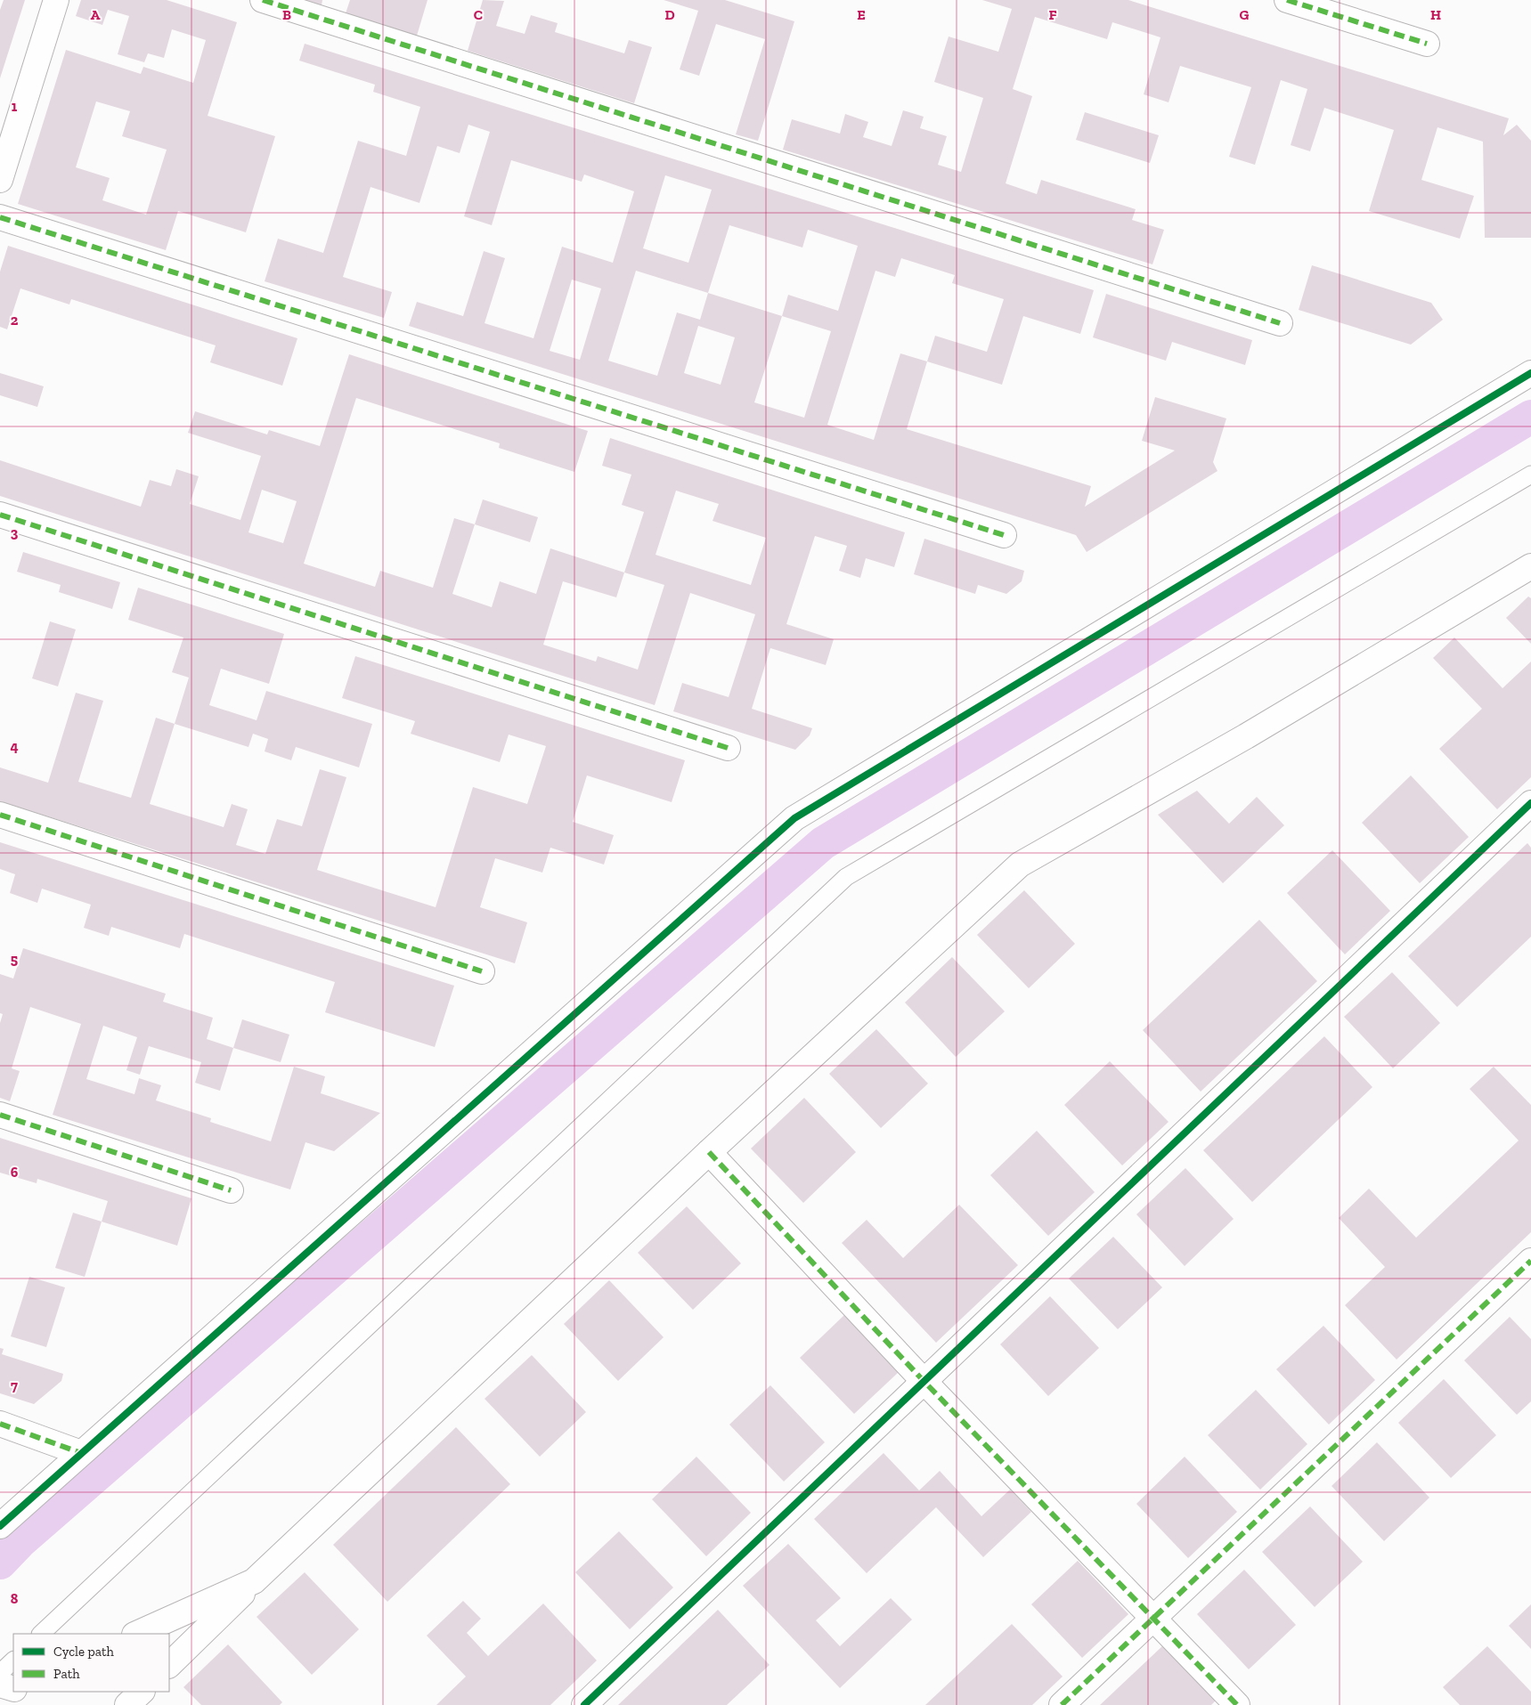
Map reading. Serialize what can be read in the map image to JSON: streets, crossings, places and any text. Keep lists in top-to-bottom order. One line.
{"legend":["Cycle path","Path"],"grid":{"columns":["A","B","C","D","E","F","G","H"],"rows":["1","2","3","4","5","6","7","8"]}}
